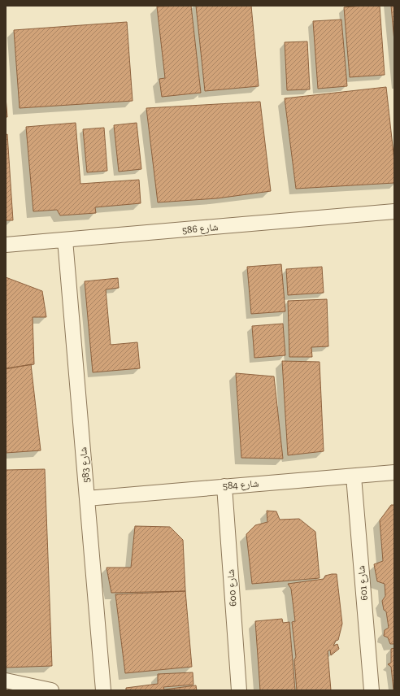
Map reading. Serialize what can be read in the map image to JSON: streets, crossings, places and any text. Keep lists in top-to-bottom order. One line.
{"streets":{"street":["شارع 586","شارع 583","شارع 584","شارع 601","شارع 600"]},"crossings":[["شارع 586","شارع 583"],["شارع 583","شارع 584"],["شارع 584","شارع 601"],["شارع 584","شارع 600"]]}
